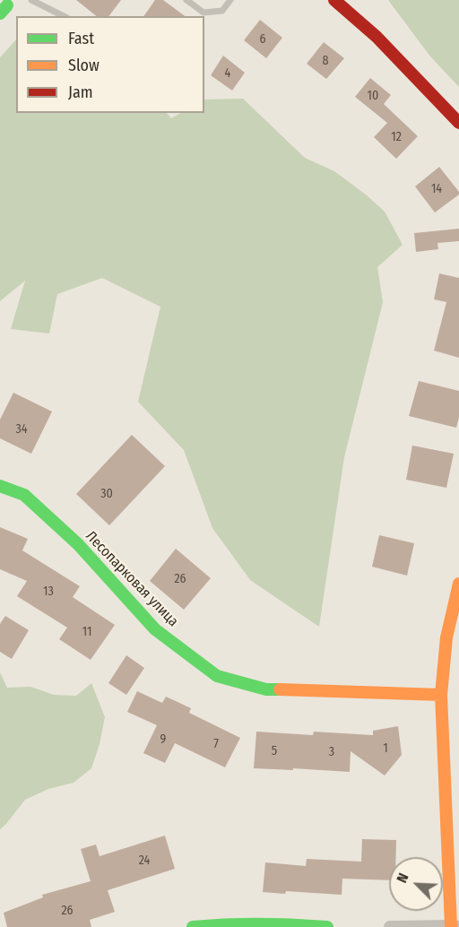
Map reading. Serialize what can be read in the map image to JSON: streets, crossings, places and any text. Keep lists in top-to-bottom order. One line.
{"streets":{"street":["Лесопарковая улица"]},"house_numbers":["6","8","4","10","12","14","34","30","26","13","11","9","7","1","5","3","24","26"],"legend":["Fast","Slow","Jam"],"north":"top left"}
